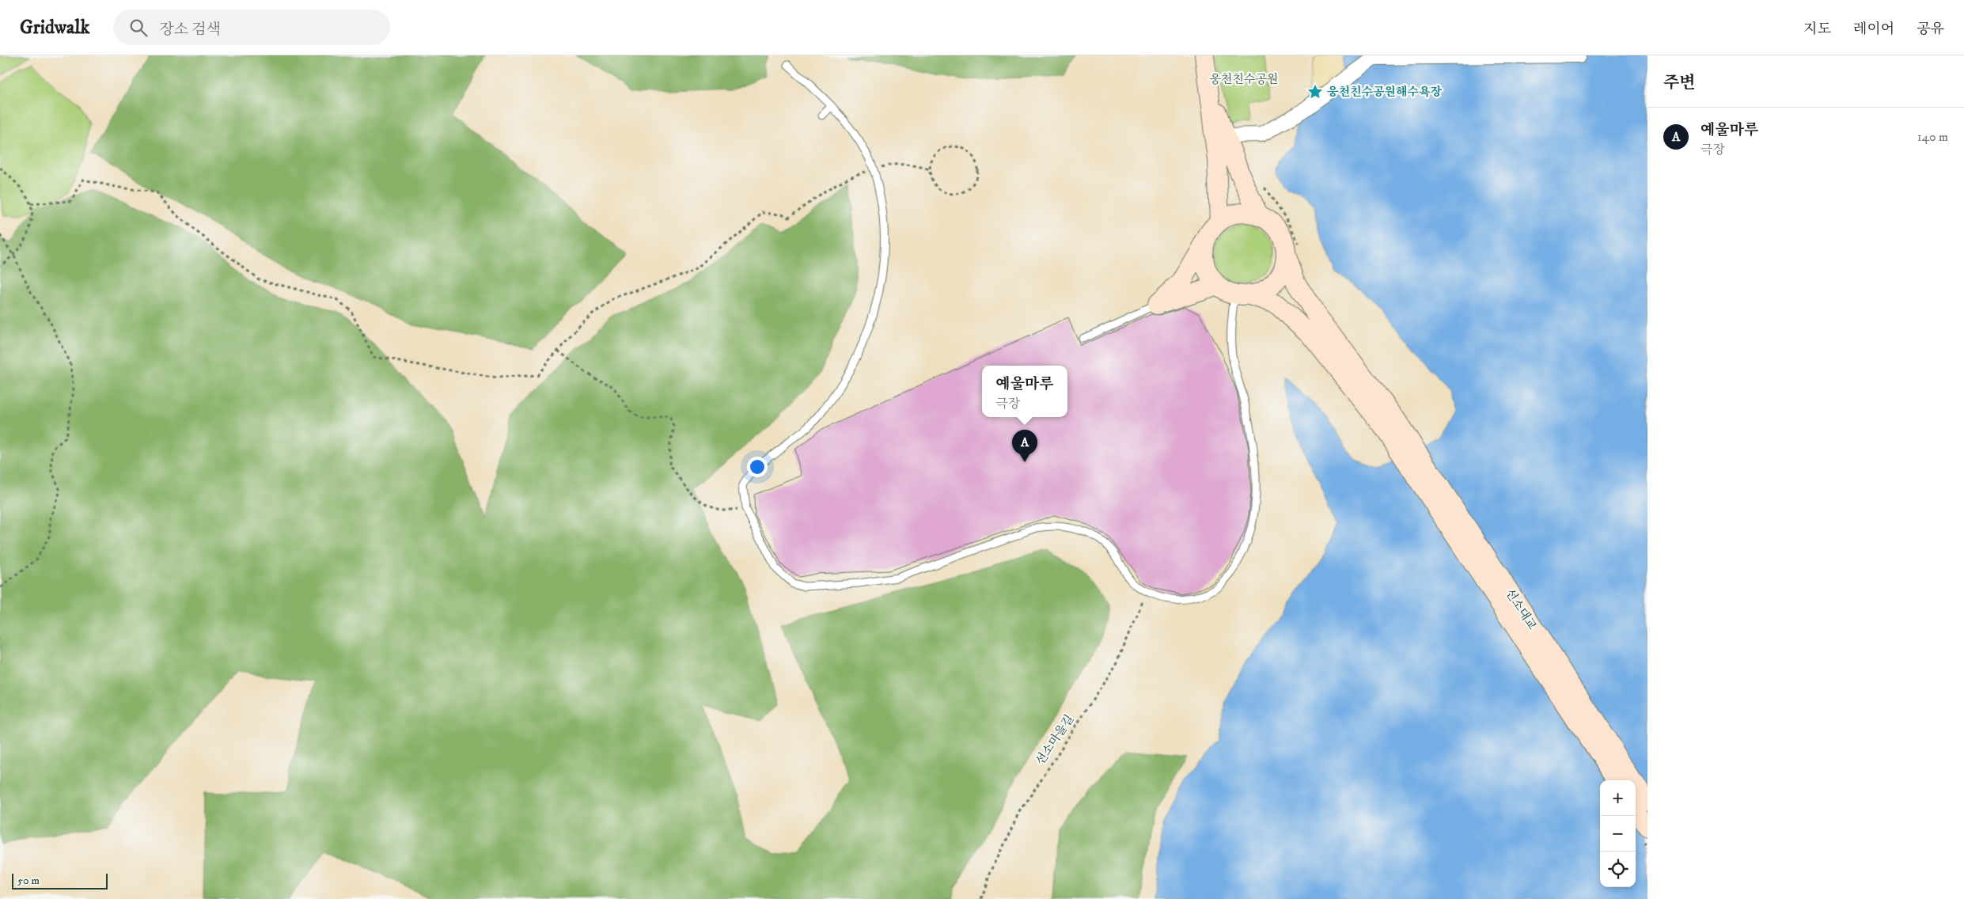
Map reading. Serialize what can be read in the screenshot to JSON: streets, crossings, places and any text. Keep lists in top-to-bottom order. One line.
{"streets":{"street":["선소대교"],"path":["선소마을길"]},"parks":["웅천친수공원"],"places":{"place":["웅천친수공원해수욕장"]},"scale_bar":"50 m","page":{"header":"Gridwalk","search":"장소 검색","nav":["지도","레이어","공유"],"heading":"주변","list":[{"mark":"A","name":"예울마루","note":"극장","value":"140 m"}],"popup":["예울마루","극장"],"pins":"A","map_buttons":["+","−"],"scale":"50 m"}}
